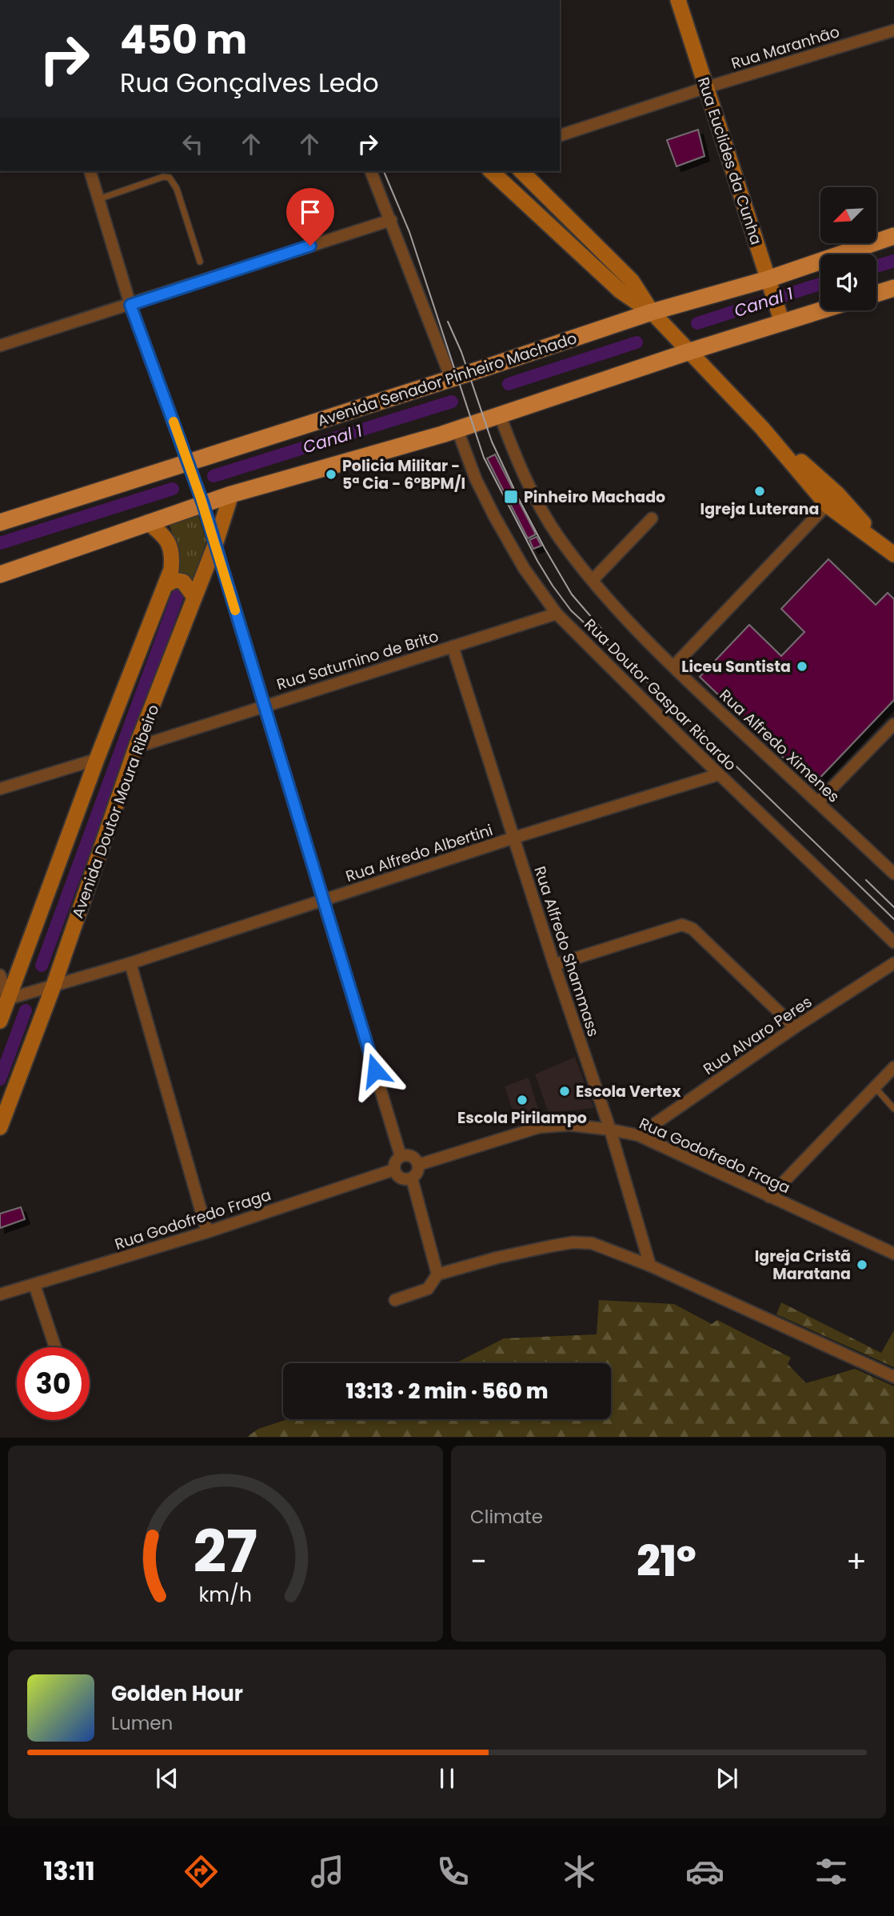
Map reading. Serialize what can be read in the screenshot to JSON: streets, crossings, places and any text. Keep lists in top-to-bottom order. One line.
{"streets":{"main road":["Avenida Senador Pinheiro Machado"],"street":["Rua Maranhão","Rua Euclides da Cunha","Rua Saturnino de Brito","Rua Doutor Gaspar Ricardo","Rua Alfredo Ximenes","Avenida Doutor Moura Ribeiro","Rua Alfredo Albertini","Rua Alfredo Shammass","Rua Alvaro Peres","Rua Godofredo Fraga"]},"crossings":[["Rua Maranhão","Rua Euclides da Cunha"],["Rua Euclides da Cunha","Avenida Senador Pinheiro Machado"],["Rua Saturnino de Brito","Rua Doutor Gaspar Ricardo"],["Rua Saturnino de Brito","Avenida Doutor Moura Ribeiro"],["Rua Saturnino de Brito","Rua Alfredo Shammass"],["Rua Doutor Gaspar Ricardo","Rua Alfredo Albertini"],["Avenida Doutor Moura Ribeiro","Rua Alfredo Albertini"],["Rua Alfredo Albertini","Rua Alfredo Shammass"],["Rua Alfredo Shammass","Rua Godofredo Fraga"],["Rua Alvaro Peres","Rua Godofredo Fraga"]],"water":["Canal 1"],"places":{"other":["Policia Militar - 5ª Cia - 6ºBPM/I","Igreja Luterana","Liceu Santista","Escola Vertex","Escola Pirilampo","Igreja Cristã Maratana"],"transit":["Pinheiro Machado"]},"north":"bottom left","page":{"turn":["450 m","Rua Gonçalves Ledo"],"limit":"30","trip":"13:13 · 2 min · 560 m","tile":"Climate","heat":["−","21°","+"],"song":["Golden Hour","Lumen"],"tabs":"13:11","gauge":["27","km/h"]}}
